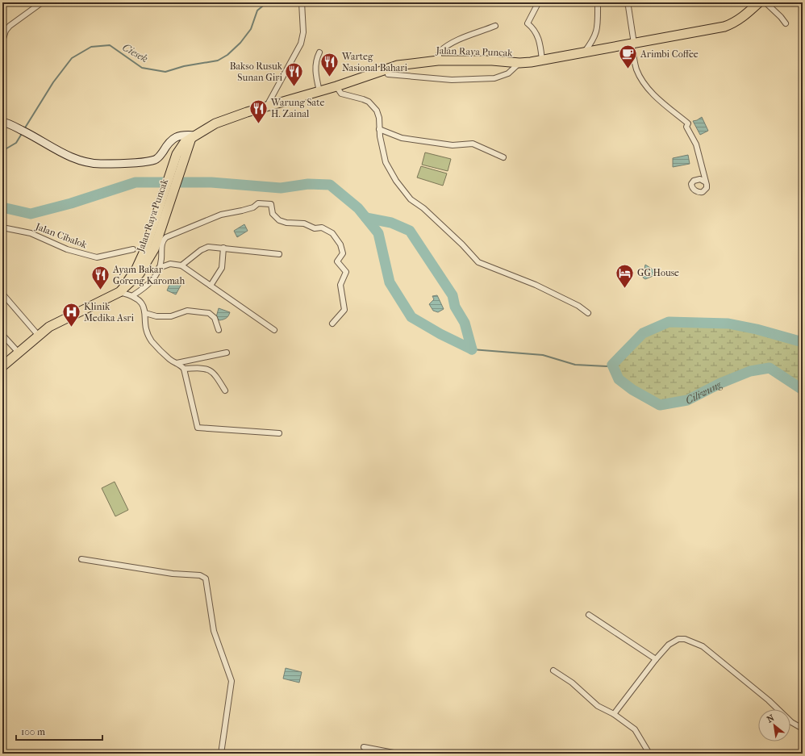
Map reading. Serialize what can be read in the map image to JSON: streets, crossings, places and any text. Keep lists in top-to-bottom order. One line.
{"streets":{"highway":["Jalan Raya Puncak"],"street":["Jalan Cibalok"]},"water":["Ciesek","Ciliwung"],"places":{"cafe":["Arimbi Coffee"],"restaurant":["Warteg Nasional Bahari","Bakso Rusuk Sunan Giri","Warung Sate H. Zainal","Ayam Bakar Goreng Karomah"],"hotel":["GG House"],"hospital":["Klinik Medika Asri"]},"scale_bar":"100 m","north":"top left"}
